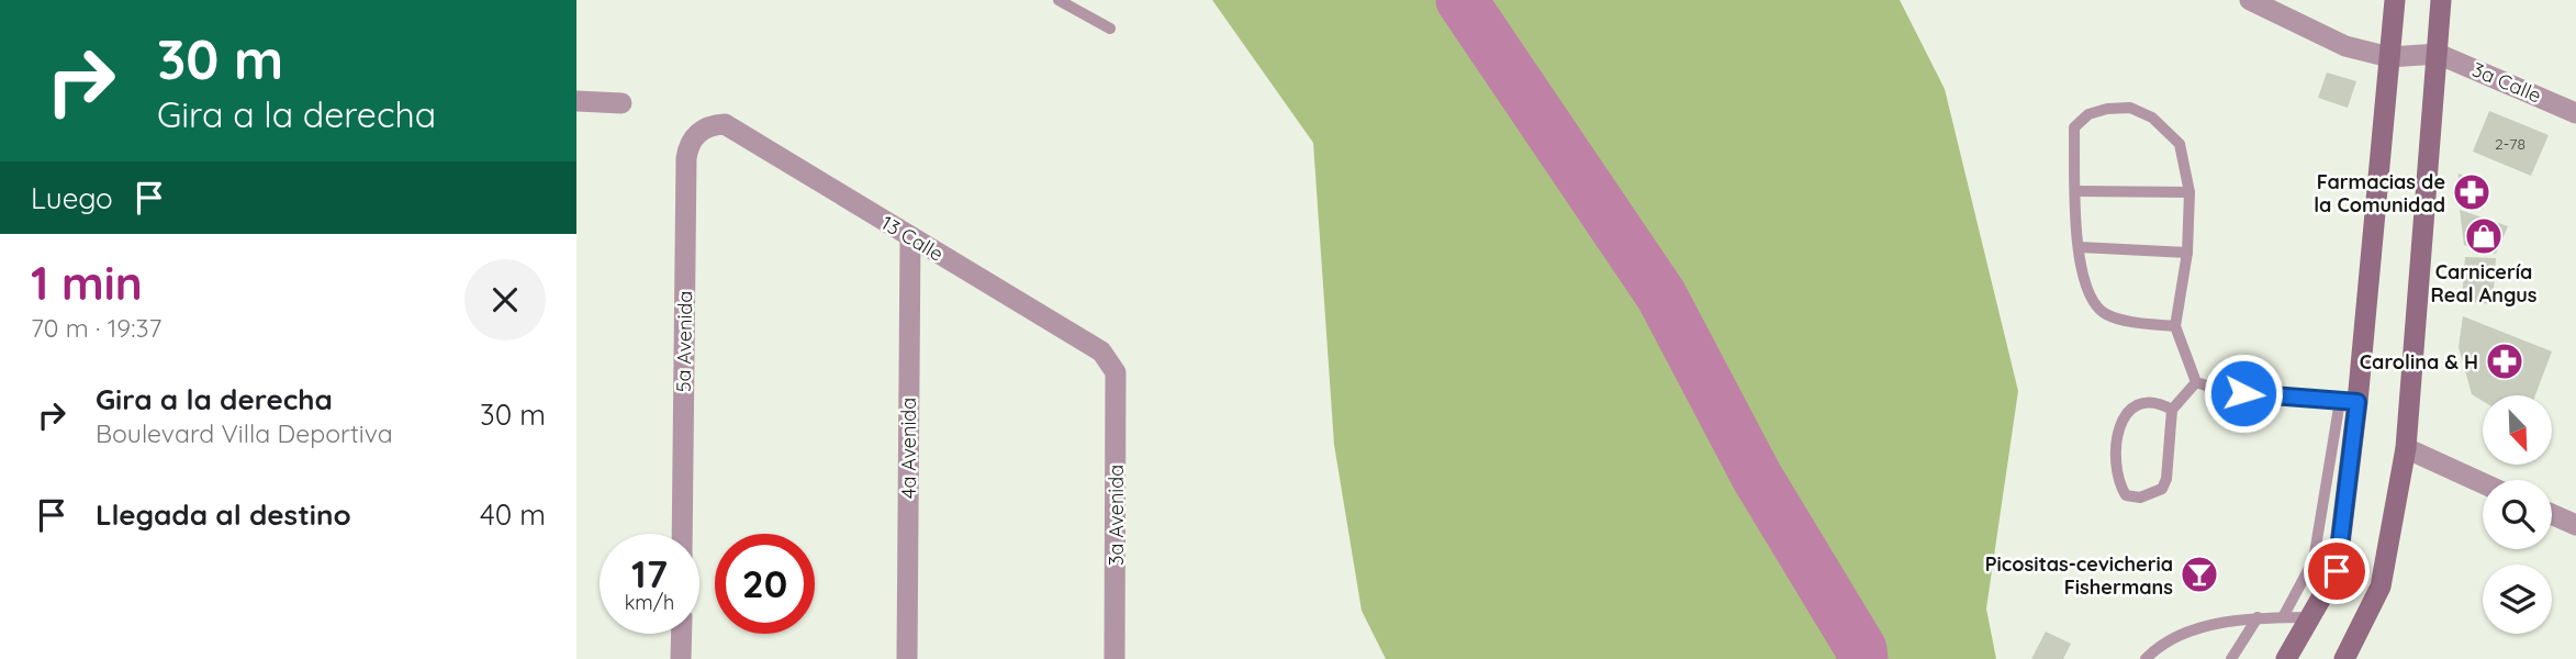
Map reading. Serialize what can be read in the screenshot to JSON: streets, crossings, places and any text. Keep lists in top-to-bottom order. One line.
{"streets":{"street":["3a Calle","13 Calle","5a Avenida","4a Avenida","3a Avenida"]},"crossings":[["13 Calle","5a Avenida"],["13 Calle","4a Avenida"],["13 Calle","3a Avenida"]],"places":{"pharmacy":["Farmacias de la Comunidad","Carolina & H"],"shop":["Carnicería Real Angus"],"bar":["Picositas-cevicheria Fishermans"]},"house_numbers":["2-78"],"north":"bottom right","page":{"turn":["30 m","Gira a la derecha"],"then":"Luego","heading":["1 min","70 m · 19:37"],"list":[{"name":"Gira a la derecha","note":"Boulevard Villa Deportiva","value":"30 m"},{"name":"Llegada al destino","value":"40 m"}],"speed":"17 km/h","limit":"20"}}
